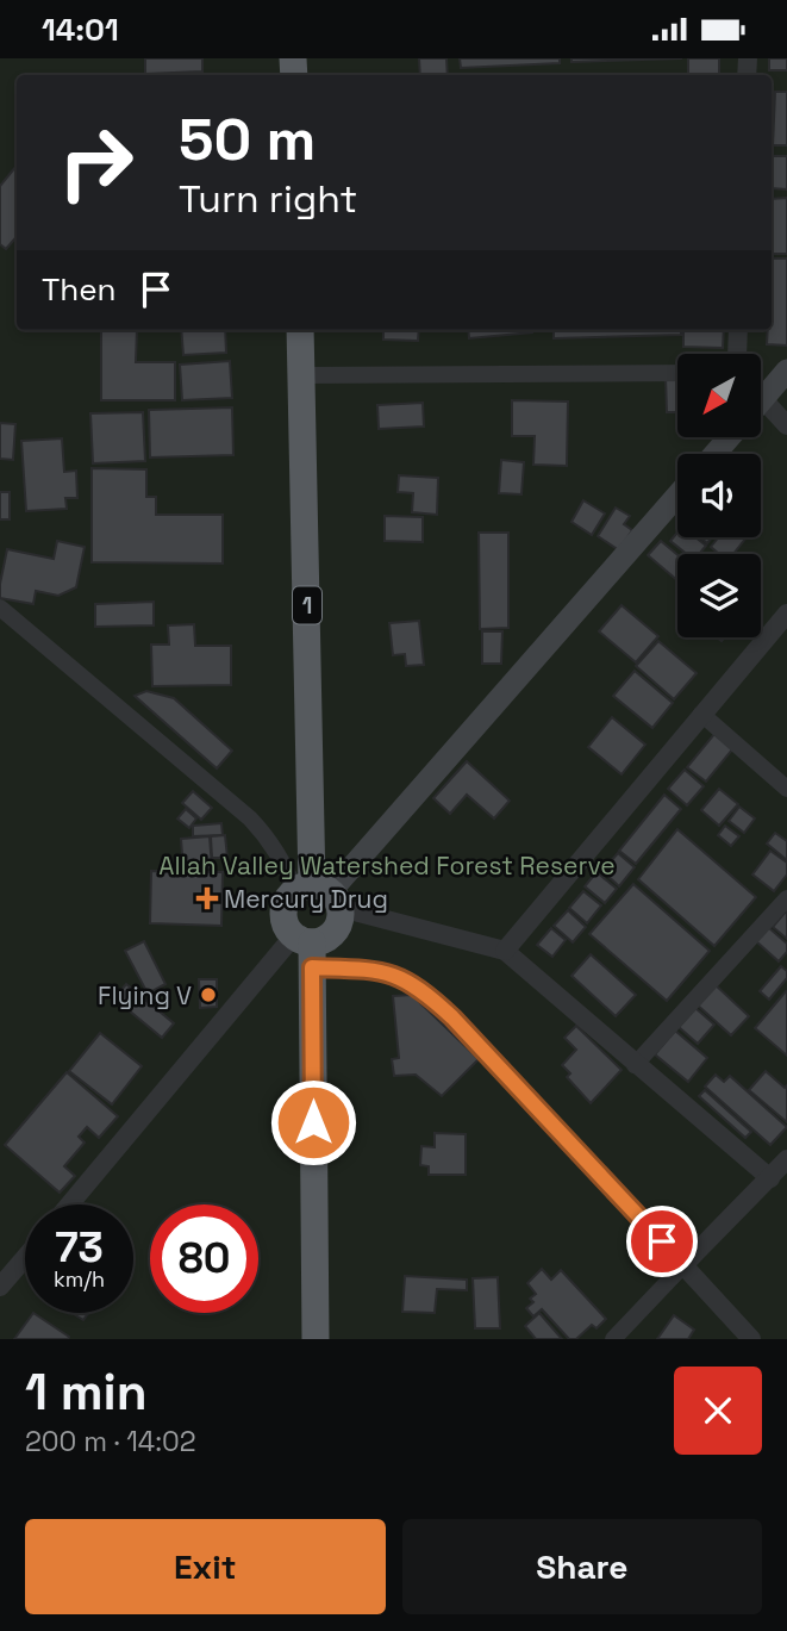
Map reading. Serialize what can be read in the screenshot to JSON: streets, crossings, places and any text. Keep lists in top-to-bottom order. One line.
{"streets":{"highway":["1"]},"parks":["Allah Valley Watershed Forest Reserve"],"places":{"health":["Mercury Drug"],"other":["Flying V"]},"north":"bottom left","page":{"status":"14:01","turn":["50 m","Turn right"],"then":"Then","speed":"73 km/h","limit":"80","heading":["1 min","200 m · 14:02"],"buttons":["Exit","Share"]}}
